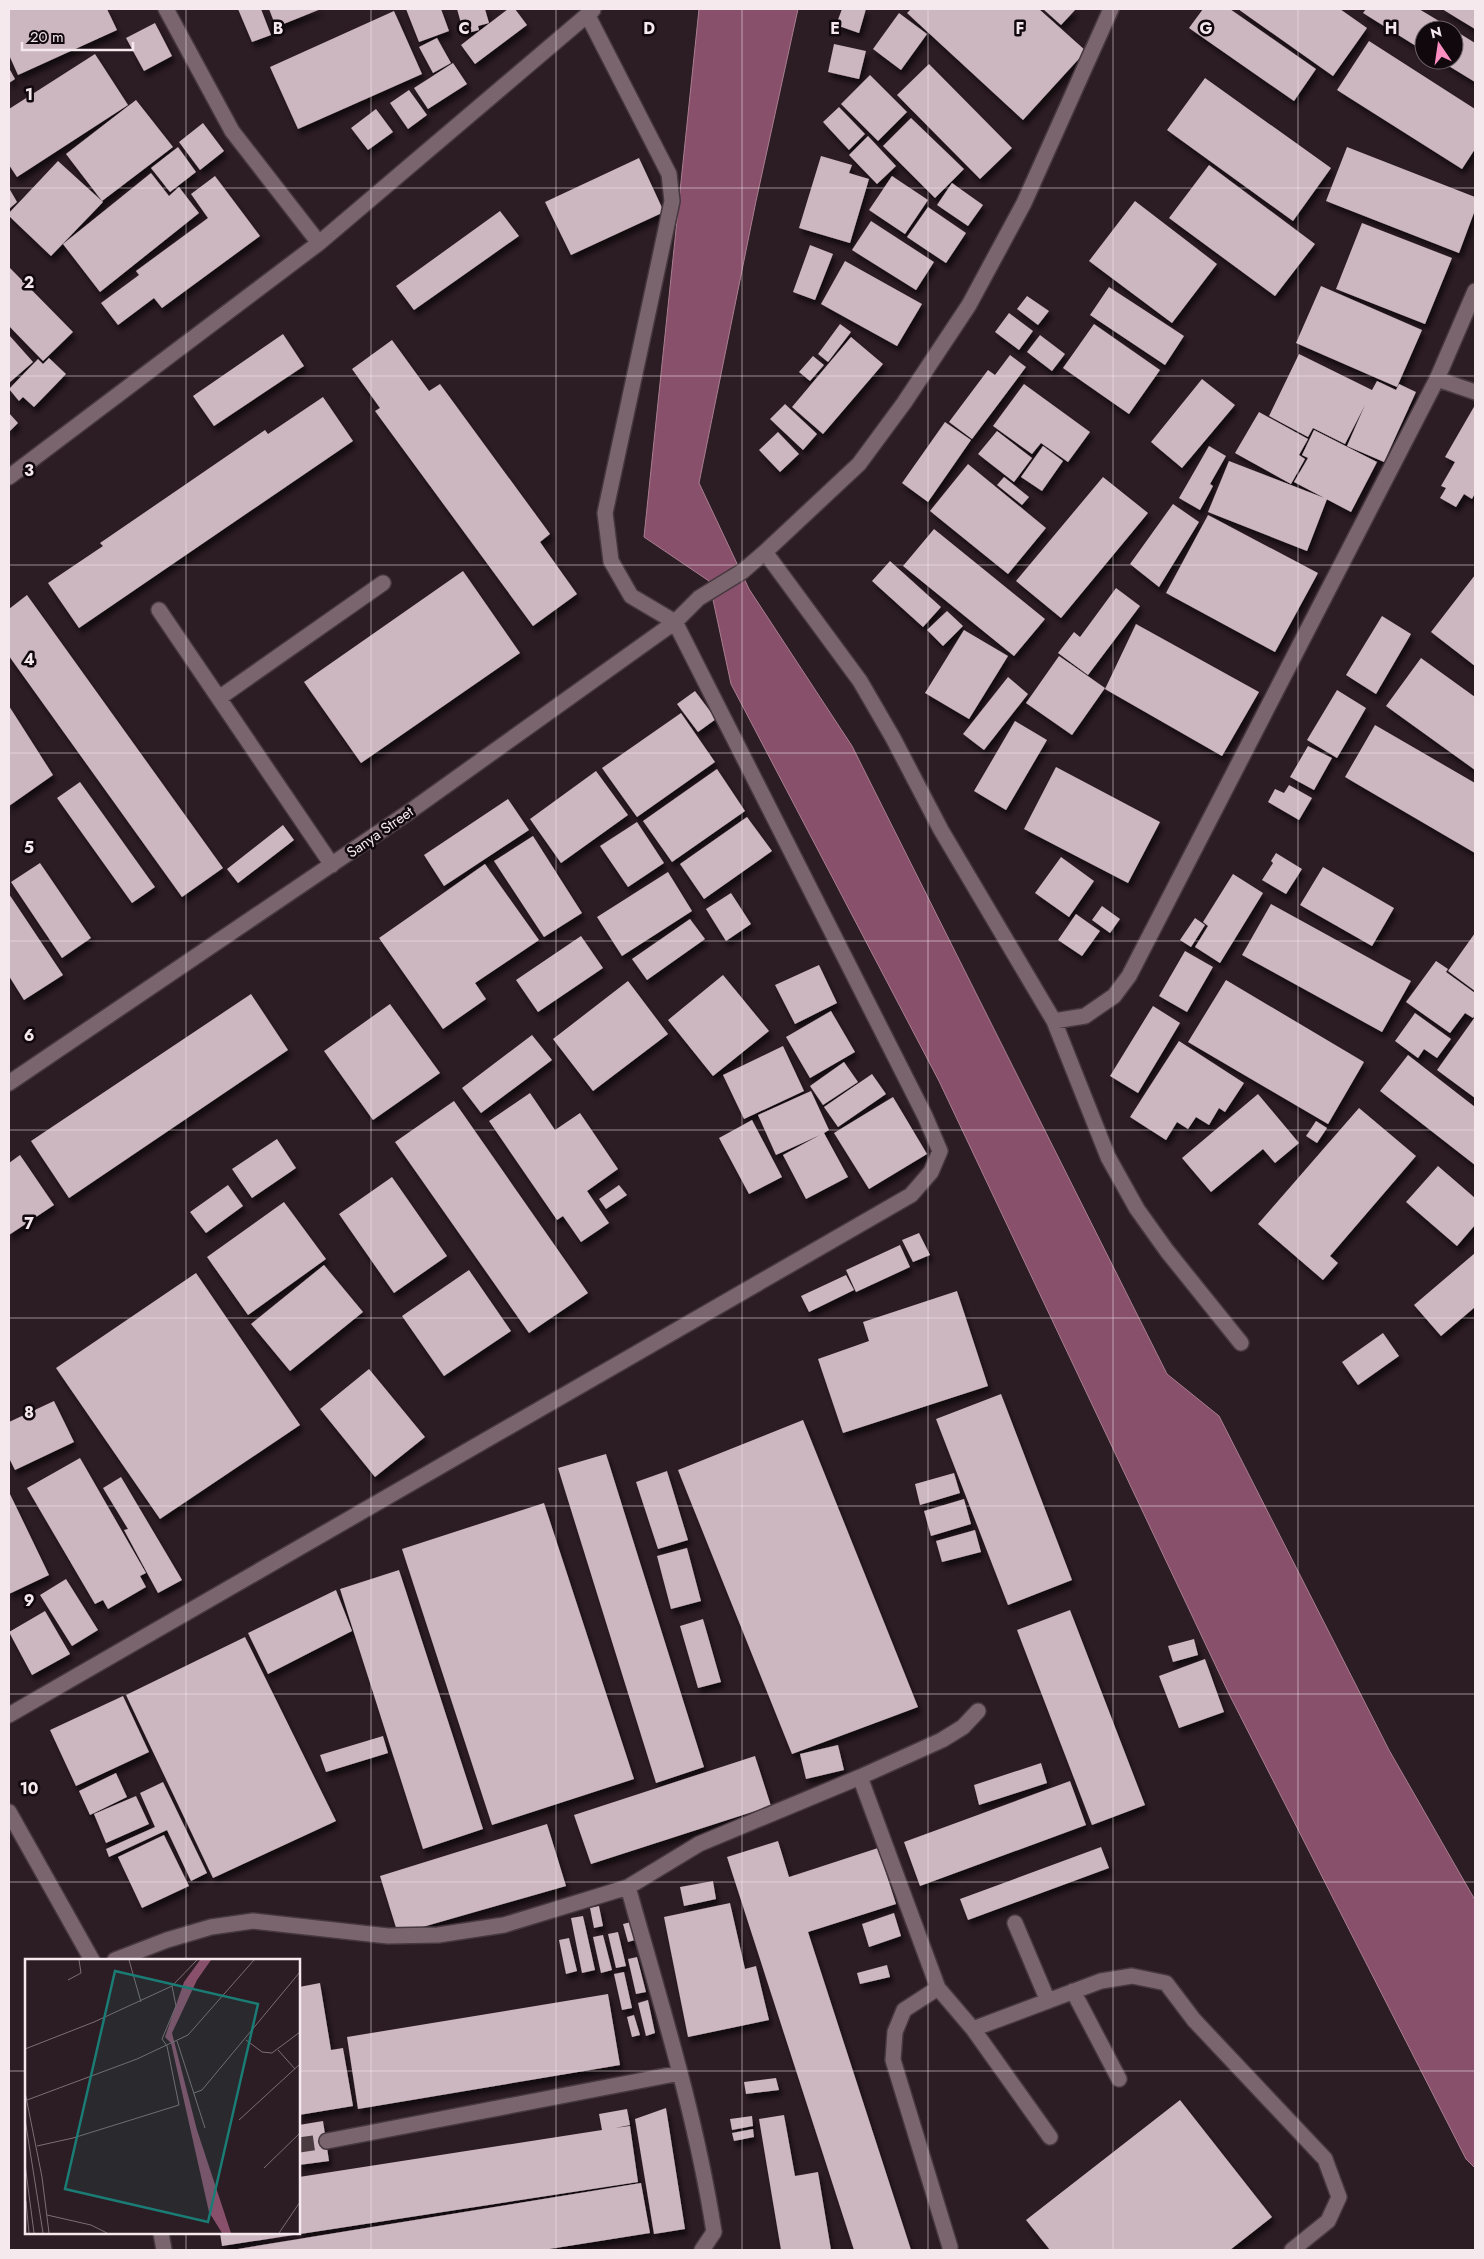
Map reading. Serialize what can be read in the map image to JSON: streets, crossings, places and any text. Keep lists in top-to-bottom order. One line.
{"streets":{"street":["Sanya Street"]},"scale_bar":"20 m","north":"top","grid":{"columns":["B","C","D","E","F","G","H"],"rows":["1","2","3","4","5","6","7","8","9","10"]}}
